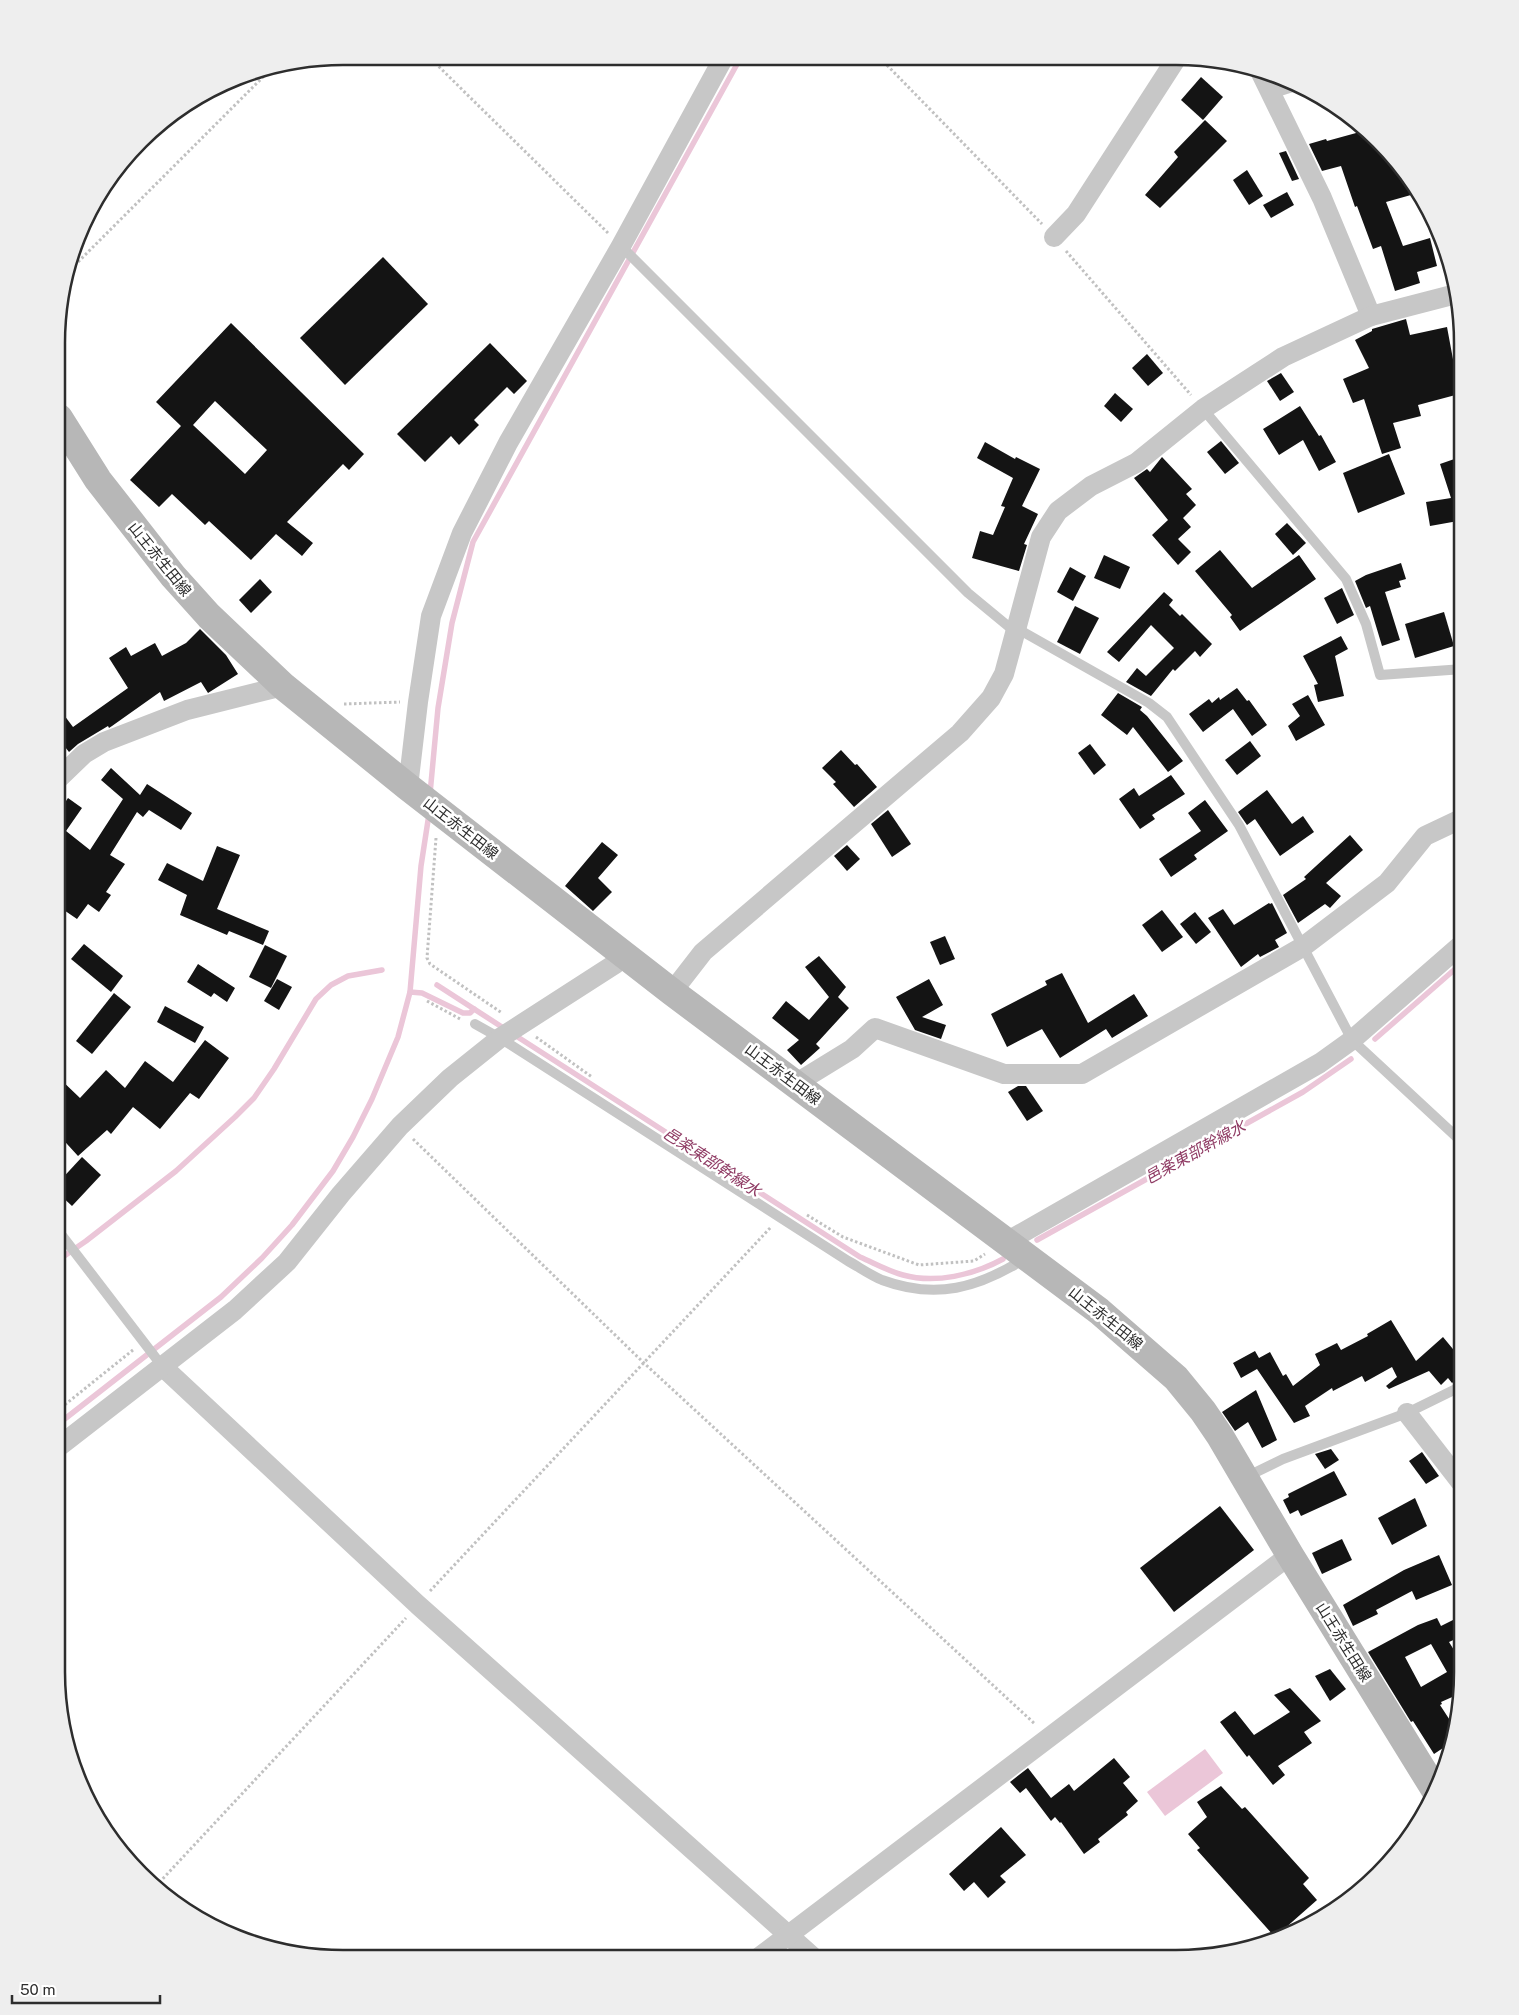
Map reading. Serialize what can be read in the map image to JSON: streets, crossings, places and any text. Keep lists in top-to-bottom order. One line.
{"streets":{"main road":["山王赤生田線"]},"water":["邑楽東部幹線水"],"scale_bar":"50 m"}
